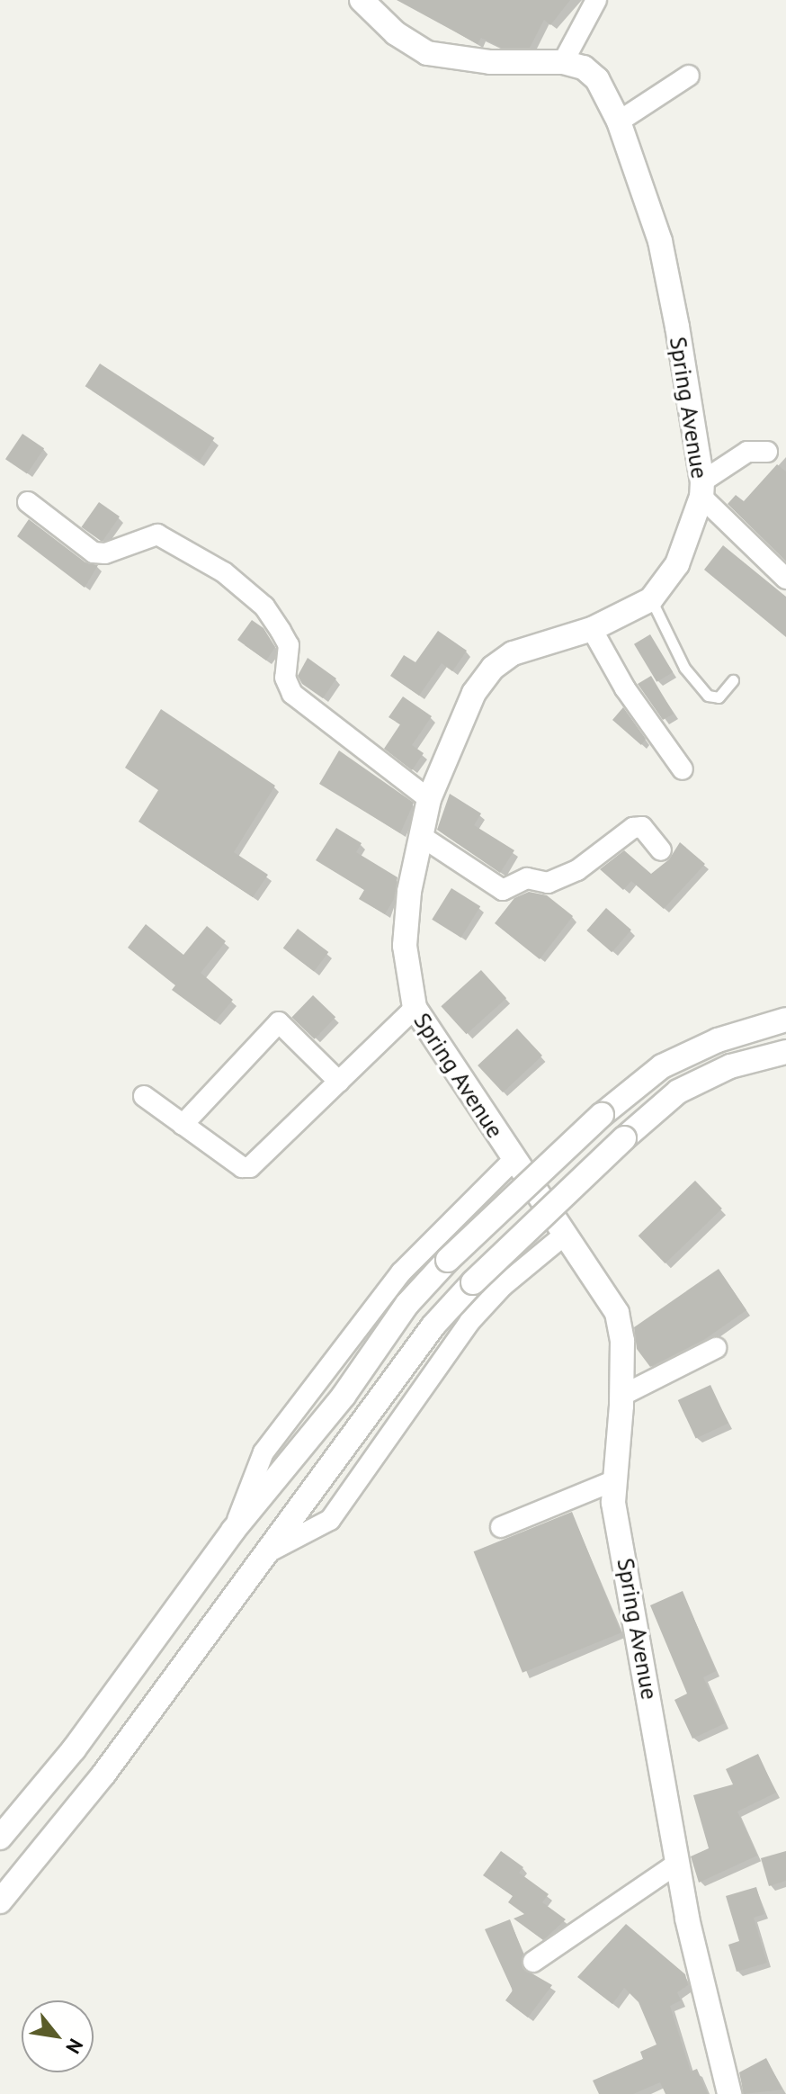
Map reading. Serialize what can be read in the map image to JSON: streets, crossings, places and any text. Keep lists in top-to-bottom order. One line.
{"streets":{"street":["Spring Avenue"]},"north":"bottom right"}
